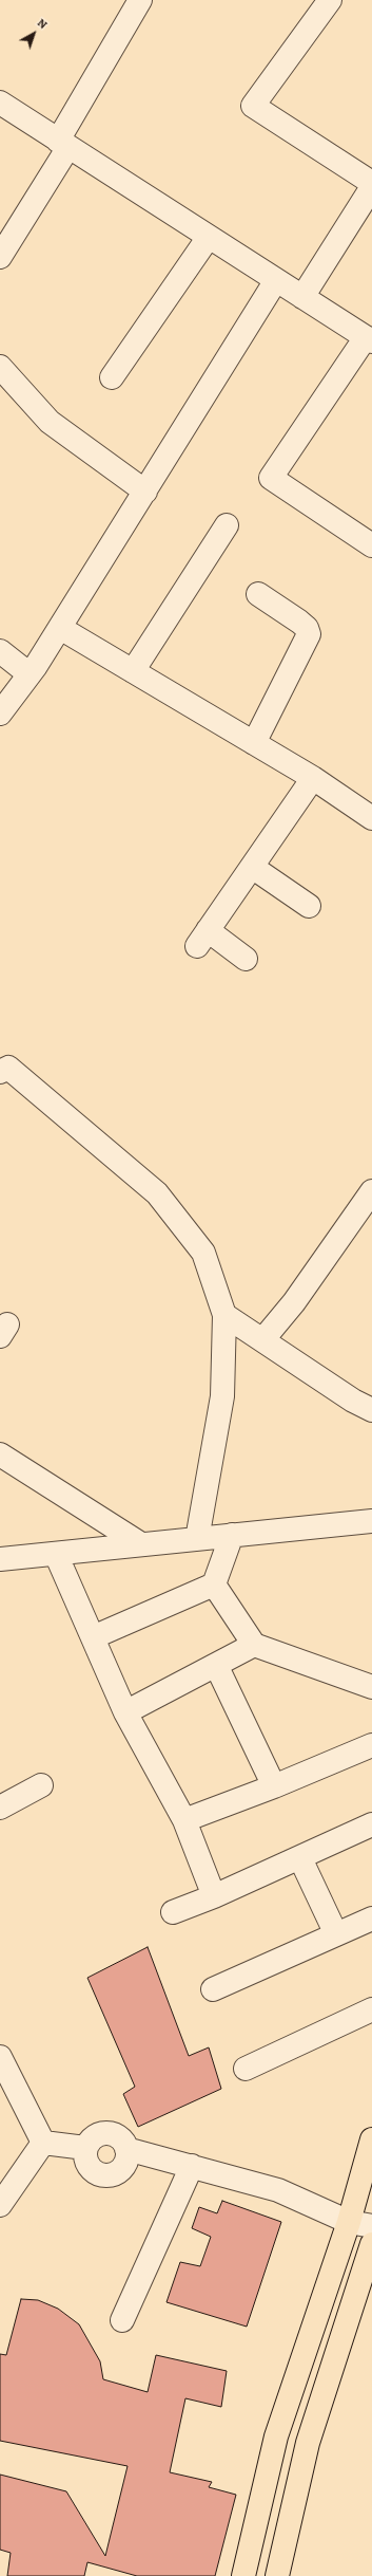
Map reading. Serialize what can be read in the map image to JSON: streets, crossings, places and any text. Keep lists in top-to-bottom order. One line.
{"north":"top right"}
